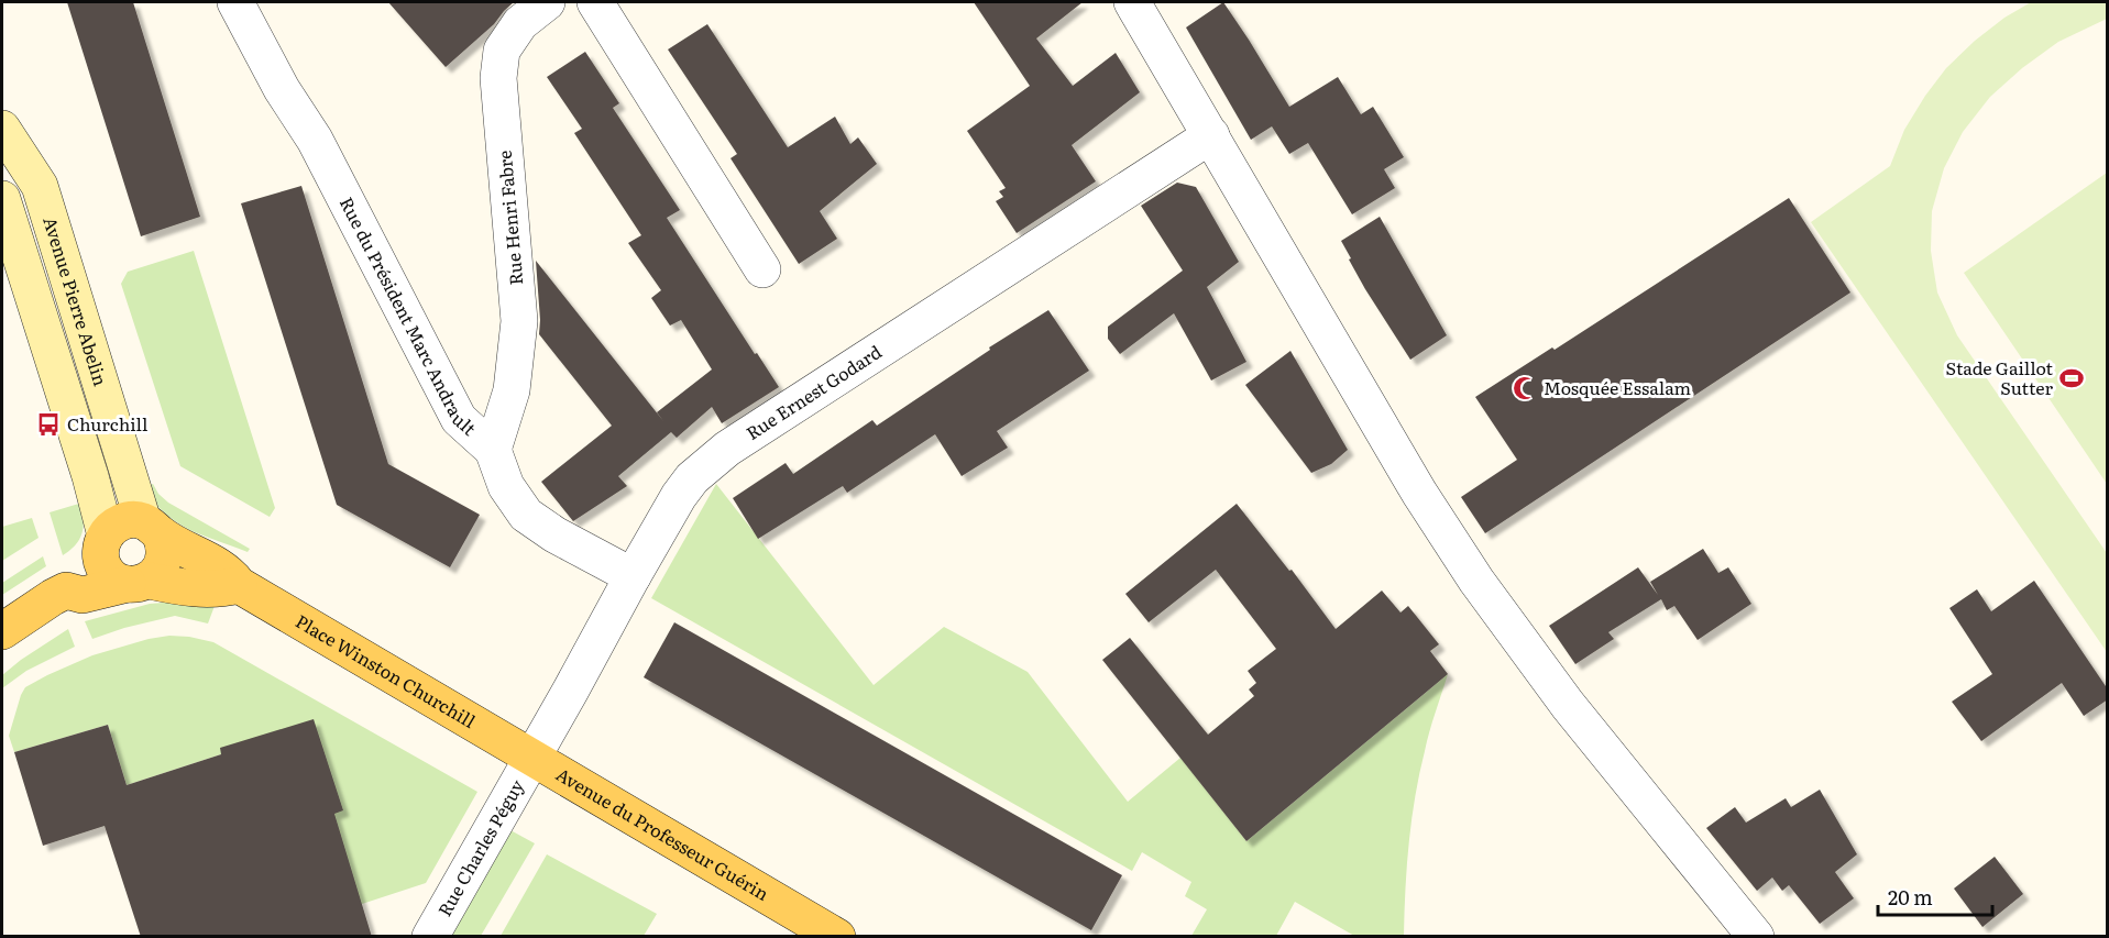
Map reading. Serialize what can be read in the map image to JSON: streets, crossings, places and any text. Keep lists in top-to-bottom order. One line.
{"streets":{"main road":["Avenue Pierre Abelin","Place Winston Churchill","Avenue du Professeur Guérin"],"street":["Rue Henri Fabre","Rue du Président Marc Andrault","Rue Ernest Godard","Rue Charles Péguy"]},"crossings":[["Rue Henri Fabre","Rue du Président Marc Andrault"],["Avenue Pierre Abelin","Place Winston Churchill"],["Rue du Président Marc Andrault","Rue Ernest Godard"],["Rue Ernest Godard","Place Winston Churchill"],["Rue Ernest Godard","Avenue du Professeur Guérin"],["Rue Ernest Godard","Rue Charles Péguy"],["Place Winston Churchill","Avenue du Professeur Guérin"],["Place Winston Churchill","Rue Charles Péguy"],["Avenue du Professeur Guérin","Rue Charles Péguy"]],"places":{"sports":["Stade Gaillot Sutter"],"mosque":["Mosquée Essalam"],"bus stop":["Churchill"]},"scale_bar":"20 m"}
